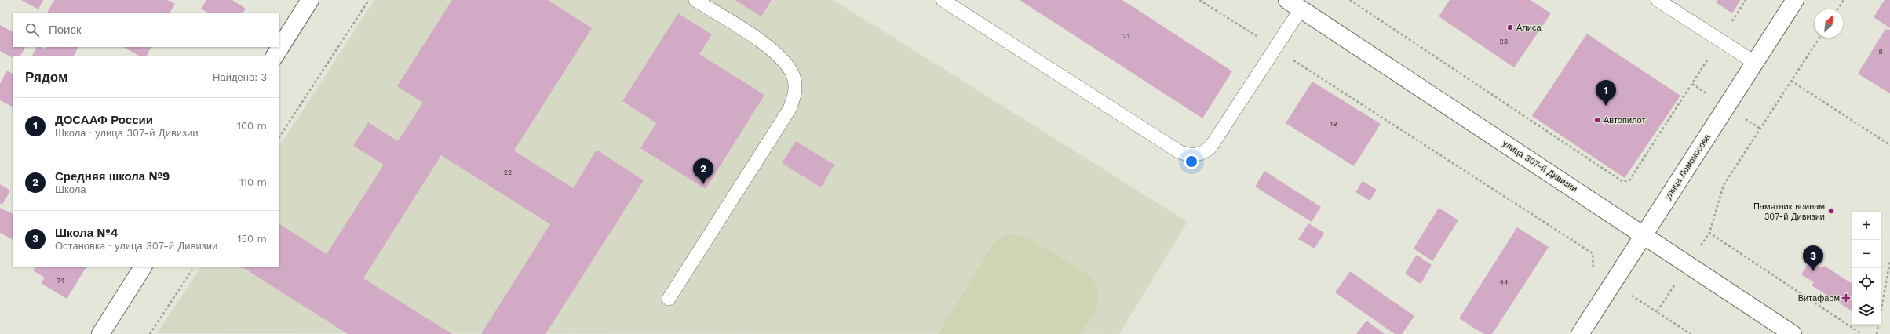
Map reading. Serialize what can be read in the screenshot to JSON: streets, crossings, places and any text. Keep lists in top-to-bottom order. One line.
{"streets":{"street":["улица 307-й Дивизии","улица Ломоносова"]},"crossings":[["улица 307-й Дивизии","улица Ломоносова"]],"places":{"other":["Алиса","Автопилот","Памятник воинам 307-й Дивизии"],"health":["Витафарм"]},"house_numbers":["21","28","8","19","22","74","44"],"north":"top right","page":{"search":"Поиск","heading":["Рядом","Найдено: 3"],"pins":["1","2","3"],"list":[{"mark":"1","name":"ДОСААФ России","note":"Школа · улица 307-й Дивизии","value":"100 m"},{"mark":"2","name":"Средняя школа №9","note":"Школа","value":"110 m"},{"mark":"3","name":"Школа №4","note":"Остановка · улица 307-й Дивизии","value":"150 m"}],"map_buttons":["+","−"]}}
